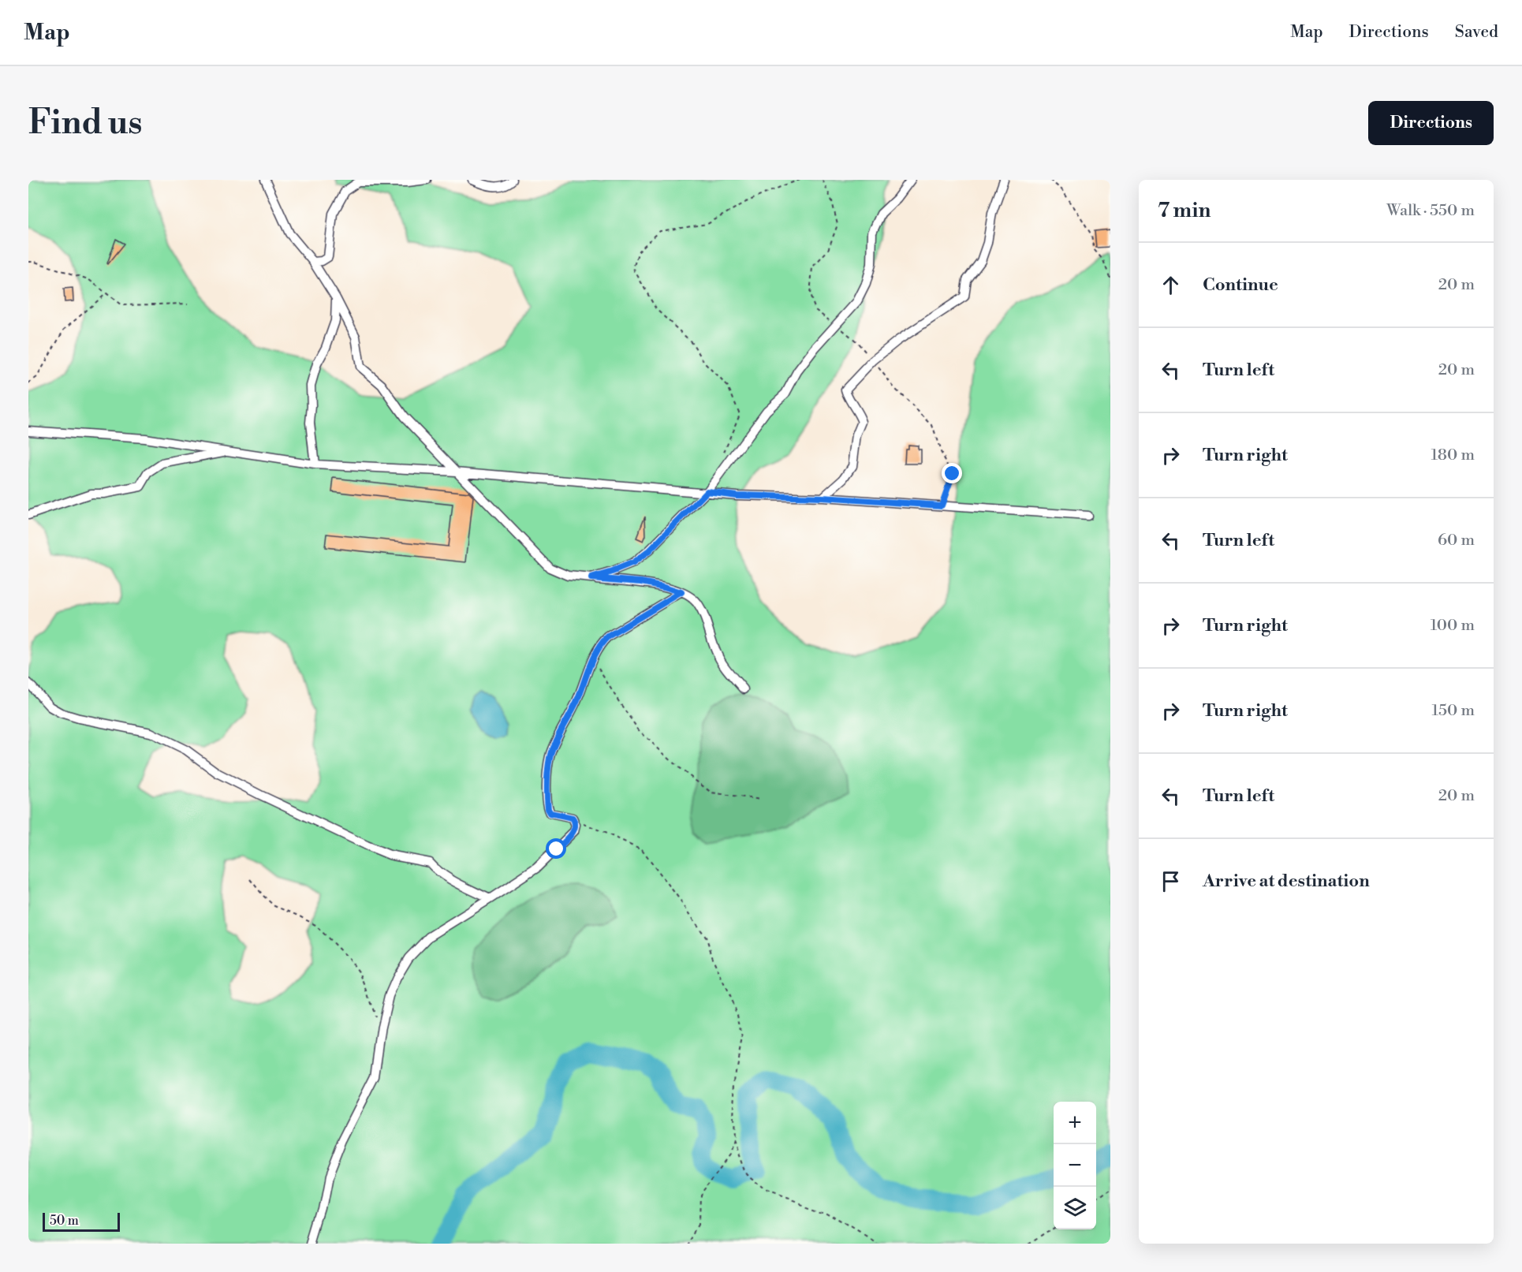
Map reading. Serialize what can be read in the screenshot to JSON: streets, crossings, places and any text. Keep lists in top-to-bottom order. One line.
{"scale_bar":"50 m","page":{"header":"Map","nav":["Map","Directions","Saved"],"buttons":"Directions","title":"Find us","heading":["7 min","Walk · 550 m"],"list":[["Continue","20 m"],["Turn left","20 m"],["Turn right","180 m"],["Turn left","60 m"],["Turn right","100 m"],["Turn right","150 m"],["Turn left","20 m"],"Arrive at destination"],"map_buttons":["+","−"],"scale":"50 m"}}
